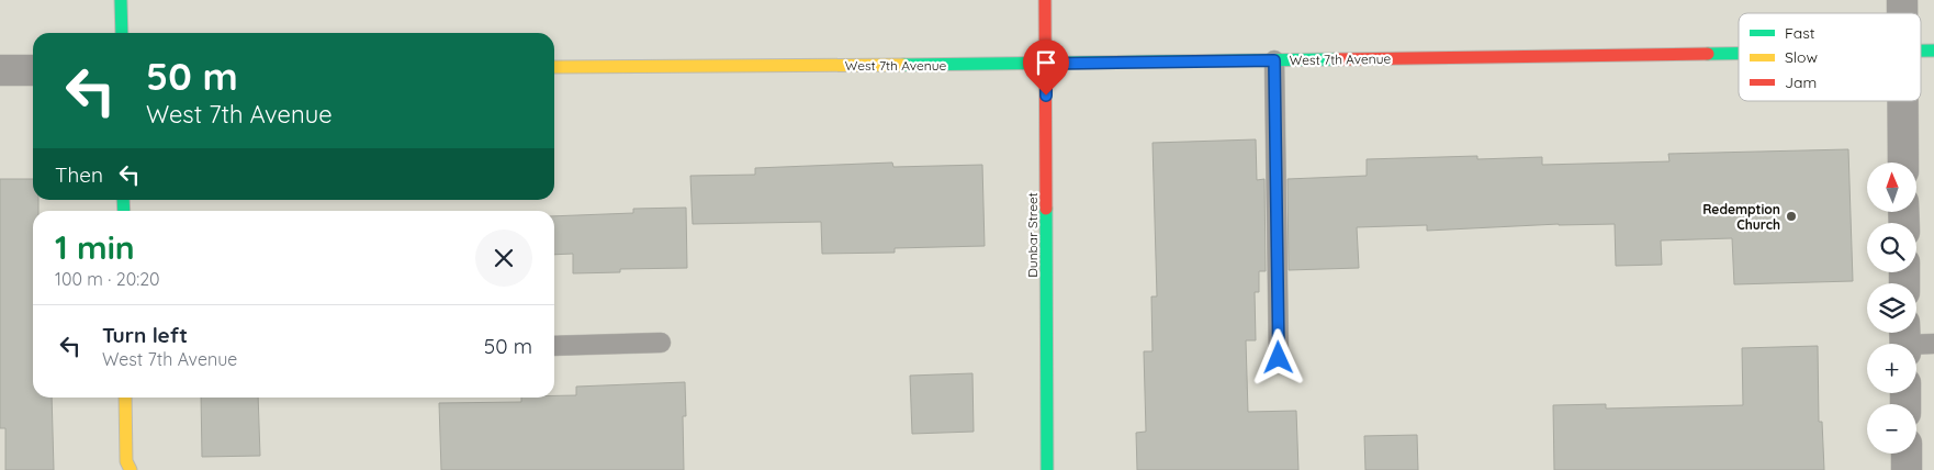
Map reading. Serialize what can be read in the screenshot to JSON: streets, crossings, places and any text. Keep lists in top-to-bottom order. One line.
{"streets":{"street":["West 7th Avenue","Dunbar Street"]},"crossings":[["West 7th Avenue","Dunbar Street"]],"places":["Redemption Church"],"legend":["Fast","Slow","Jam"],"north":"top","page":{"turn":["50 m","West 7th Avenue"],"then":"Then","map_buttons":["+","−"],"heading":["1 min","100 m · 20:20"],"list":[{"name":"Turn left","note":"West 7th Avenue","value":"50 m"}]}}
